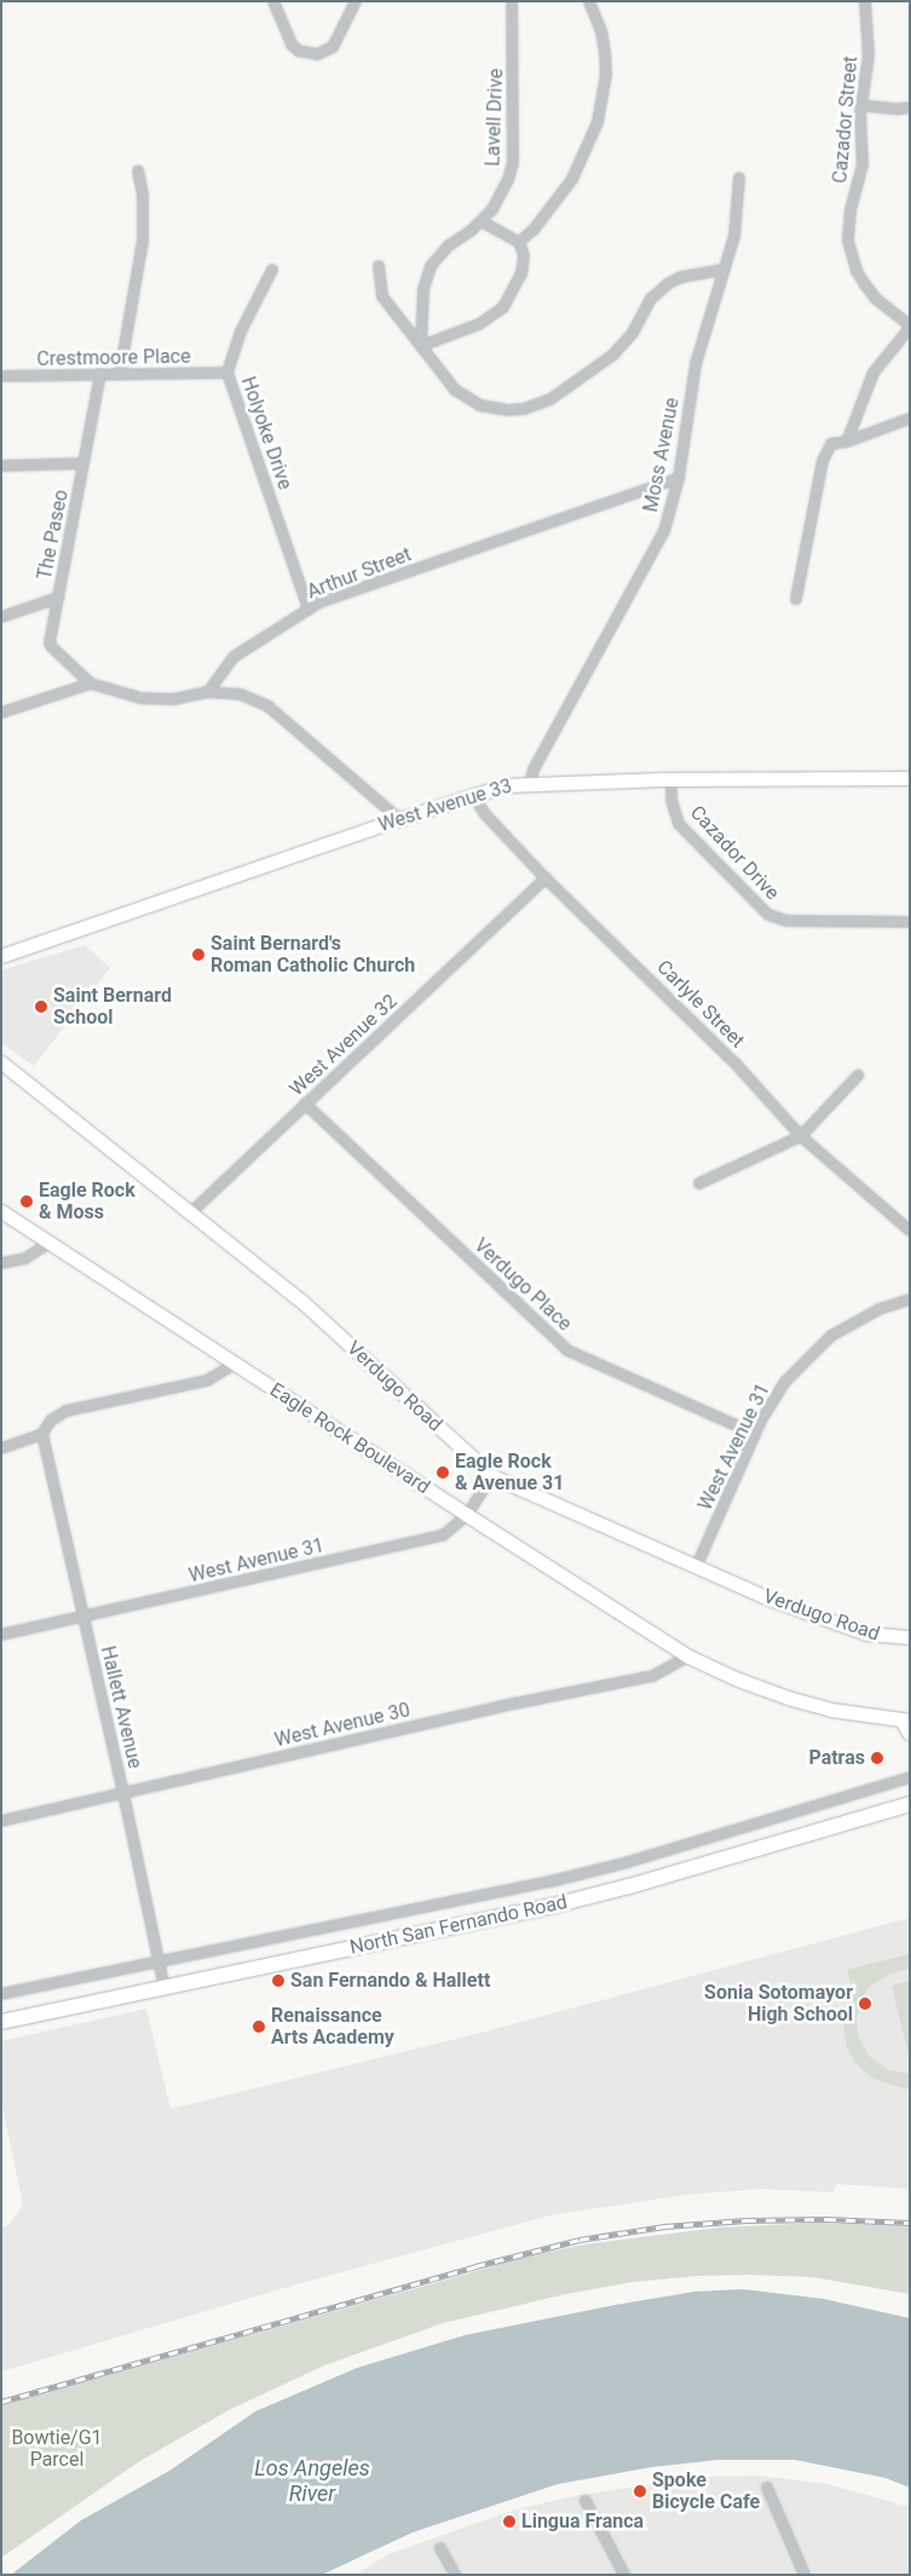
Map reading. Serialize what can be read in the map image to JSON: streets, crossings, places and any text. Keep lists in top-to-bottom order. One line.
{"streets":{"main road":["North San Fernando Road"],"street":["Lavell Drive","Cazador Street","Crestmoore Place","Holyoke Drive","Moss Avenue","The Paseo","Arthur Street","West Avenue 33","Cazador Drive","Carlyle Street","West Avenue 32","Verdugo Place","Verdugo Road","Eagle Rock Boulevard","West Avenue 31","Hallett Avenue","West Avenue 30"]},"crossings":[["Crestmoore Place","Holyoke Drive"],["Crestmoore Place","The Paseo"],["Holyoke Drive","Arthur Street"],["Moss Avenue","Arthur Street"],["Moss Avenue","West Avenue 33"],["West Avenue 33","Cazador Drive"],["West Avenue 33","Carlyle Street"],["Carlyle Street","West Avenue 32"],["West Avenue 32","Verdugo Place"],["West Avenue 32","Verdugo Road"],["Verdugo Place","West Avenue 31"],["Verdugo Road","West Avenue 31"],["Eagle Rock Boulevard","West Avenue 31"],["Eagle Rock Boulevard","West Avenue 30"],["West Avenue 31","Hallett Avenue"],["Hallett Avenue","West Avenue 30"],["Hallett Avenue","North San Fernando Road"]],"water":["Los Angeles River"],"parks":["Bowtie/G1 Parcel"],"places":["Saint Bernard's Roman Catholic Church","Saint Bernard School","Eagle Rock & Moss","Eagle Rock & Avenue 31","Patras","San Fernando & Hallett","Sonia Sotomayor High School","Renaissance Arts Academy","Spoke Bicycle Cafe","Lingua Franca"]}
